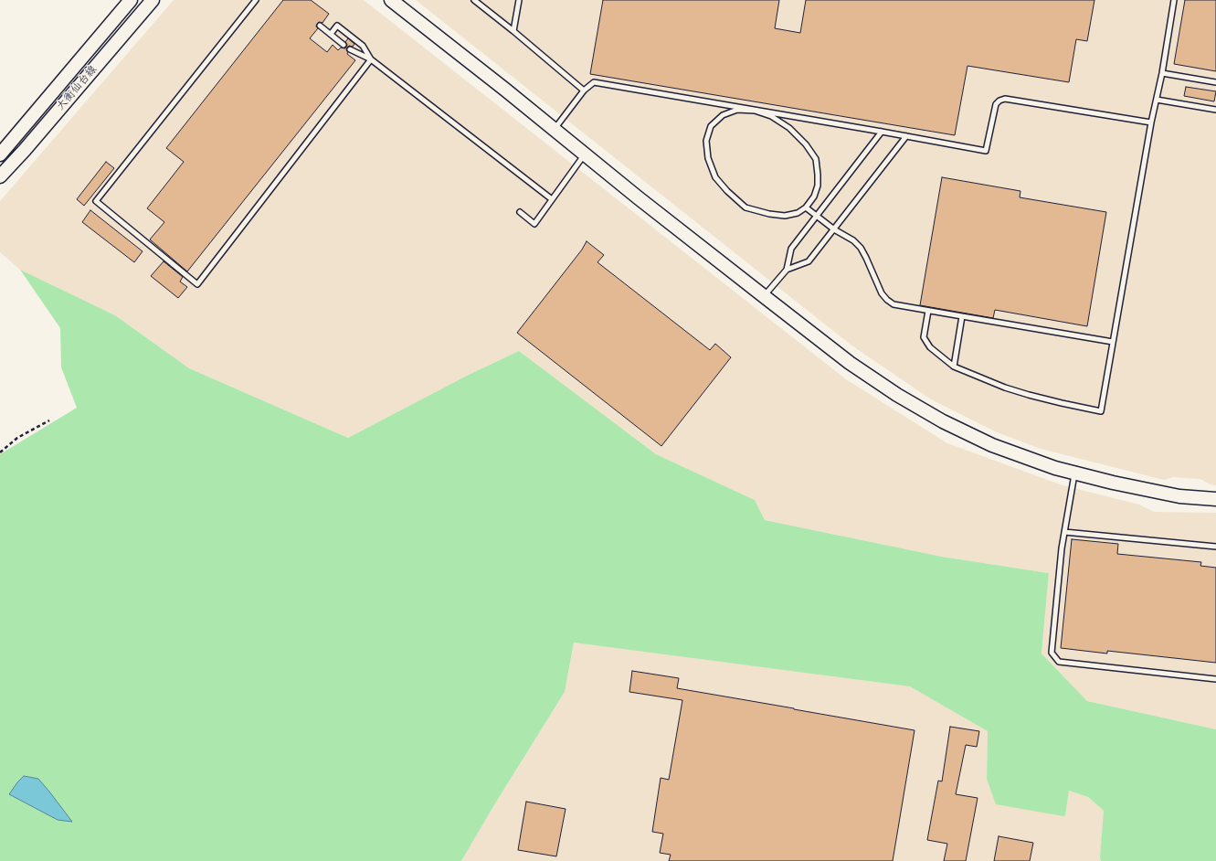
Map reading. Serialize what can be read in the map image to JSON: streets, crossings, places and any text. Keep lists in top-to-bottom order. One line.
{"streets":{"street":["大衡仙台線"]}}
